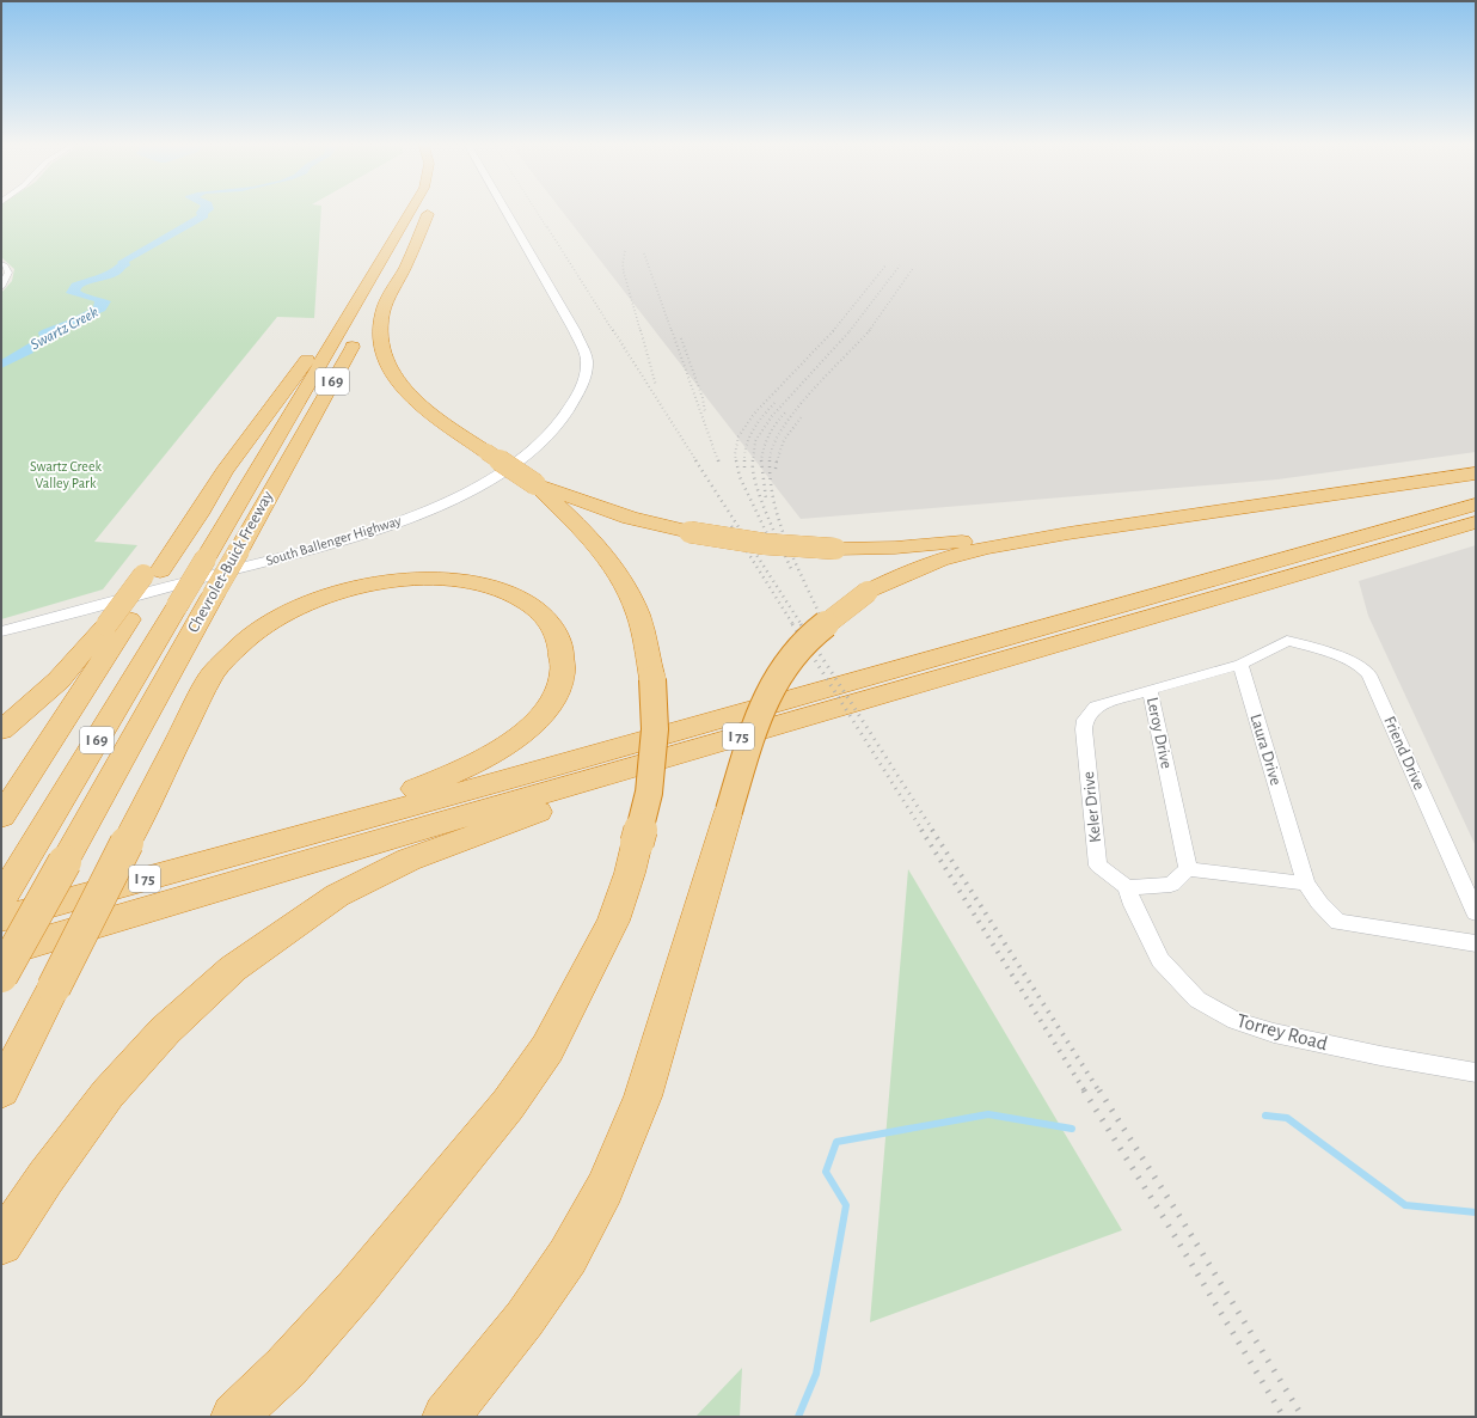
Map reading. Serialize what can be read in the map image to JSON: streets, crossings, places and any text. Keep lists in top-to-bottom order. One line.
{"streets":{"highway":["I 69","Chevrolet-Buick Freeway","I 75"],"street":["South Ballenger Highway","Leroy Drive","Laura Drive","Friend Drive","Keler Drive","Torrey Road"]},"crossings":[["Leroy Drive","Laura Drive"],["Leroy Drive","Friend Drive"],["Leroy Drive","Keler Drive"],["Laura Drive","Friend Drive"],["Keler Drive","Torrey Road"]],"water":["Swartz Creek"],"parks":["Swartz Creek Valley Park"]}
